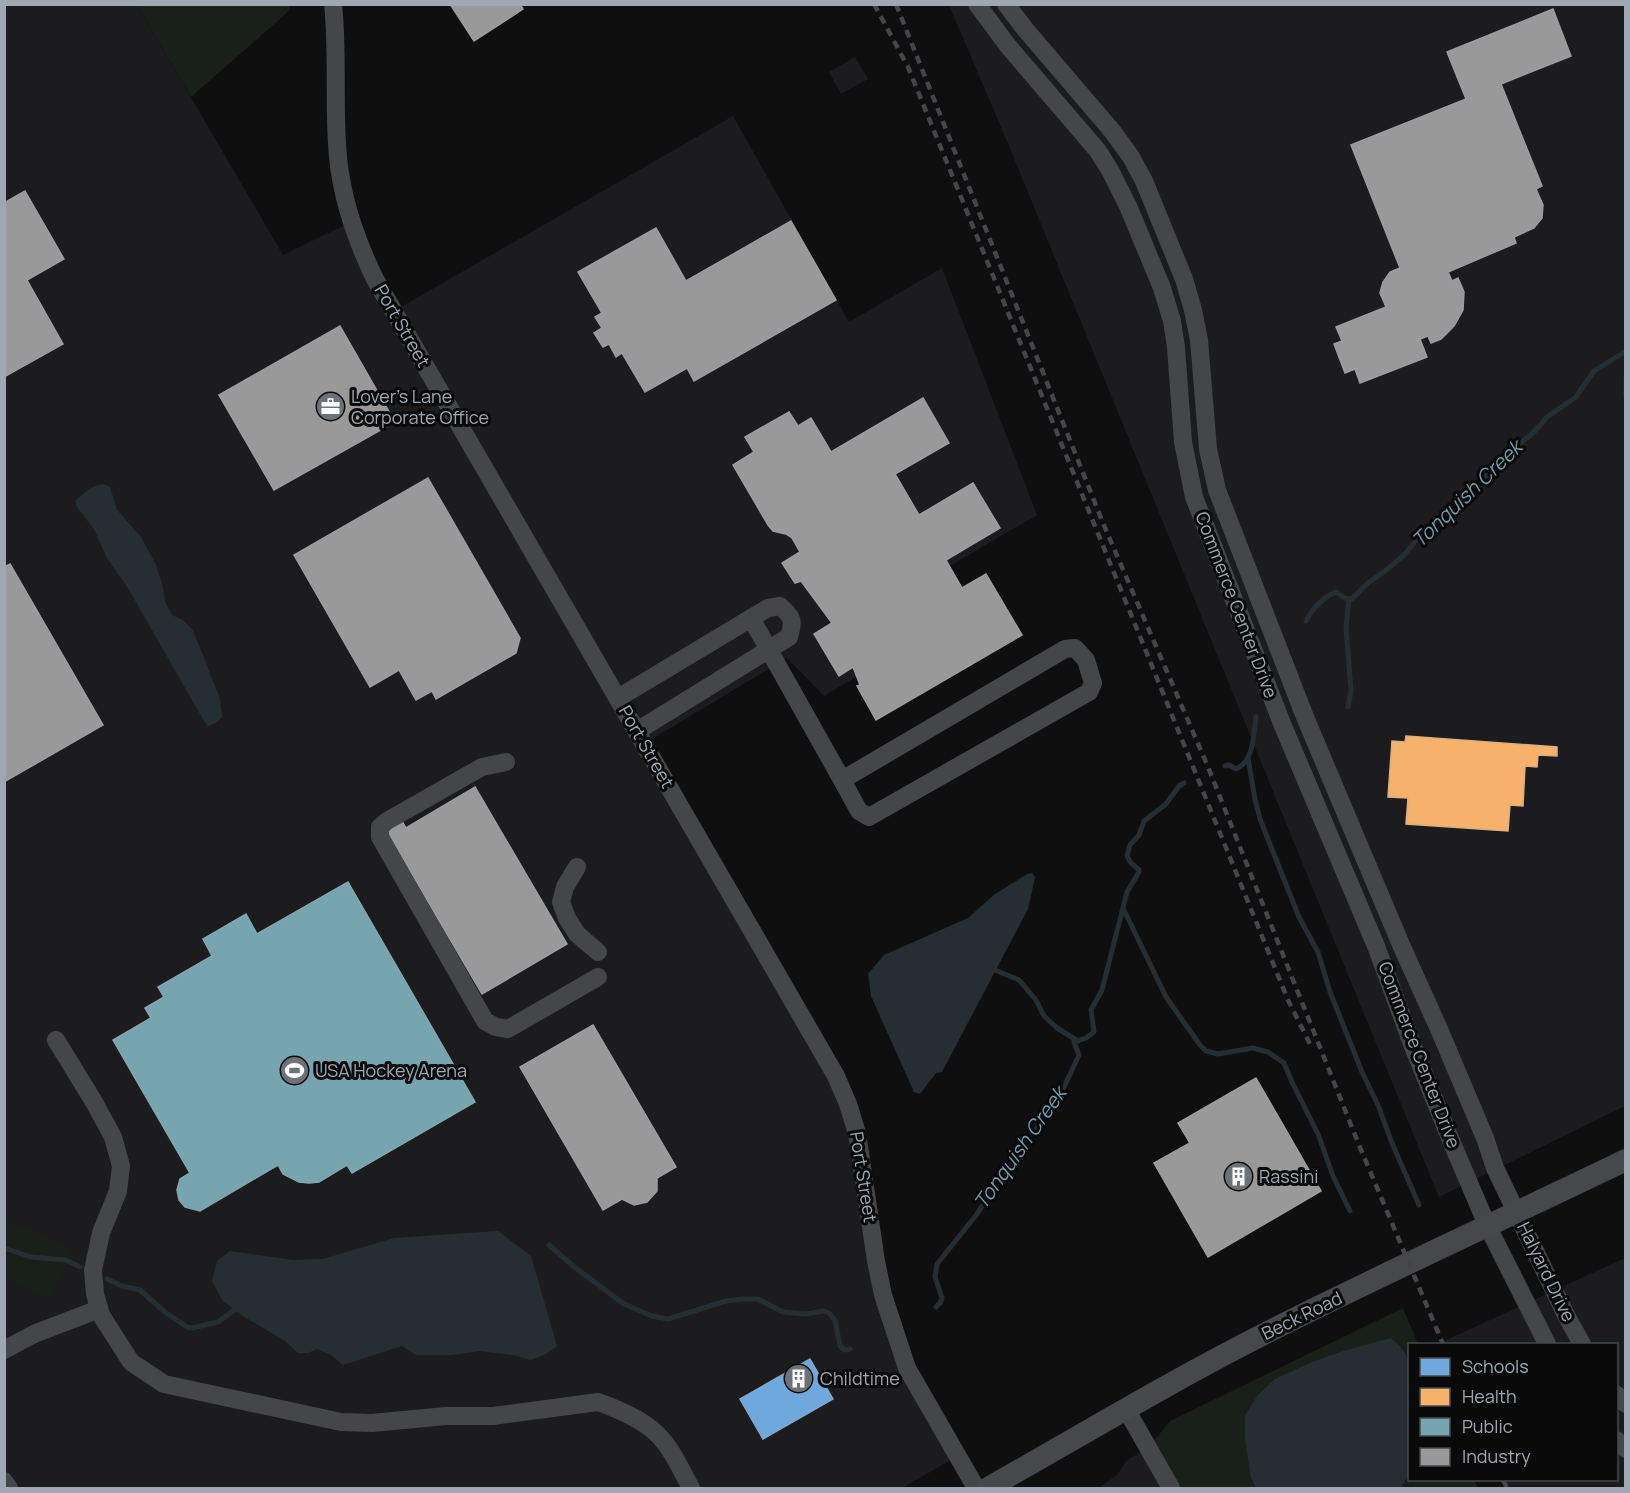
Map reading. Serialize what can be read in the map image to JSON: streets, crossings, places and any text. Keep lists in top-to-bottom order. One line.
{"streets":{"main road":["Beck Road"],"street":["Port Street","Commerce Center Drive","Halyard Drive"]},"crossings":[["Commerce Center Drive","Halyard Drive"],["Commerce Center Drive","Beck Road"],["Halyard Drive","Beck Road"]],"water":["Tonquish Creek"],"places":{"office":["Lover's Lane Corporate Office"],"sports":["USA Hockey Arena"],"building":["Rassini","Childtime"]},"legend":["Schools","Health","Public","Industry"]}
